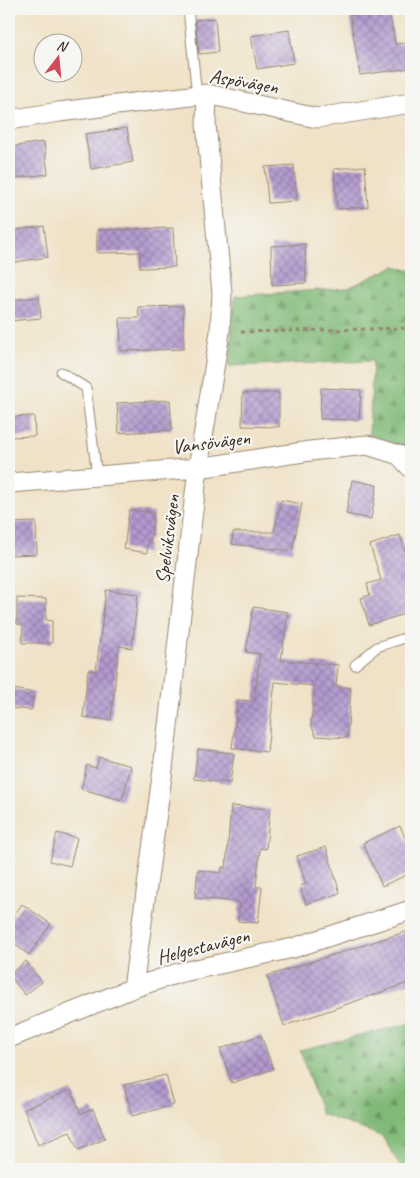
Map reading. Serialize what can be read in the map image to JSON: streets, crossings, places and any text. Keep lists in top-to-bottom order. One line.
{"streets":{"street":["Aspövägen","Vansövägen","Spelviksvägen","Helgestavägen"]},"crossings":[["Aspövägen","Spelviksvägen"],["Vansövägen","Spelviksvägen"],["Spelviksvägen","Helgestavägen"]],"north":"top"}
